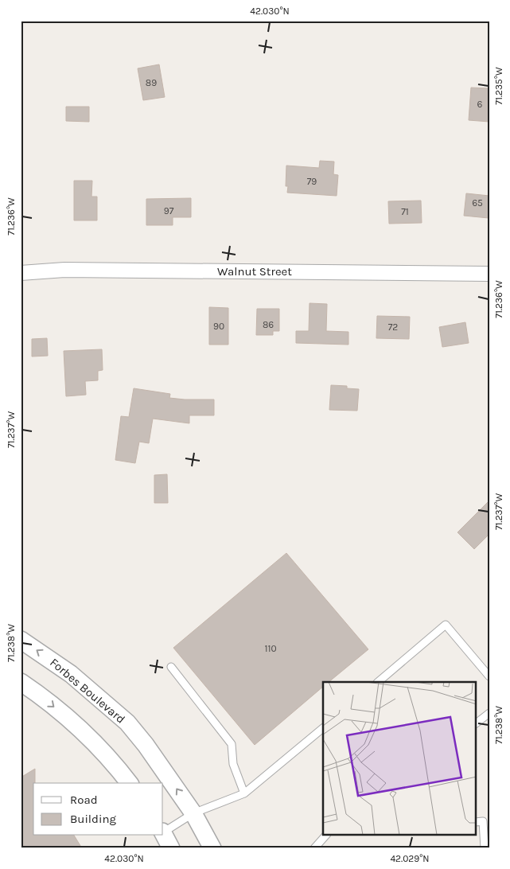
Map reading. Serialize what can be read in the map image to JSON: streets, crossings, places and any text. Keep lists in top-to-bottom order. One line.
{"streets":{"street":["Walnut Street","Forbes Boulevard"]},"house_numbers":["89","6","79","65","97","71","86","90","72","110"],"legend":["Road","Building"],"coordinates":["42.030°N","71.235°W","71.236°W","71.237°W","71.238°W","42.029°N"]}
